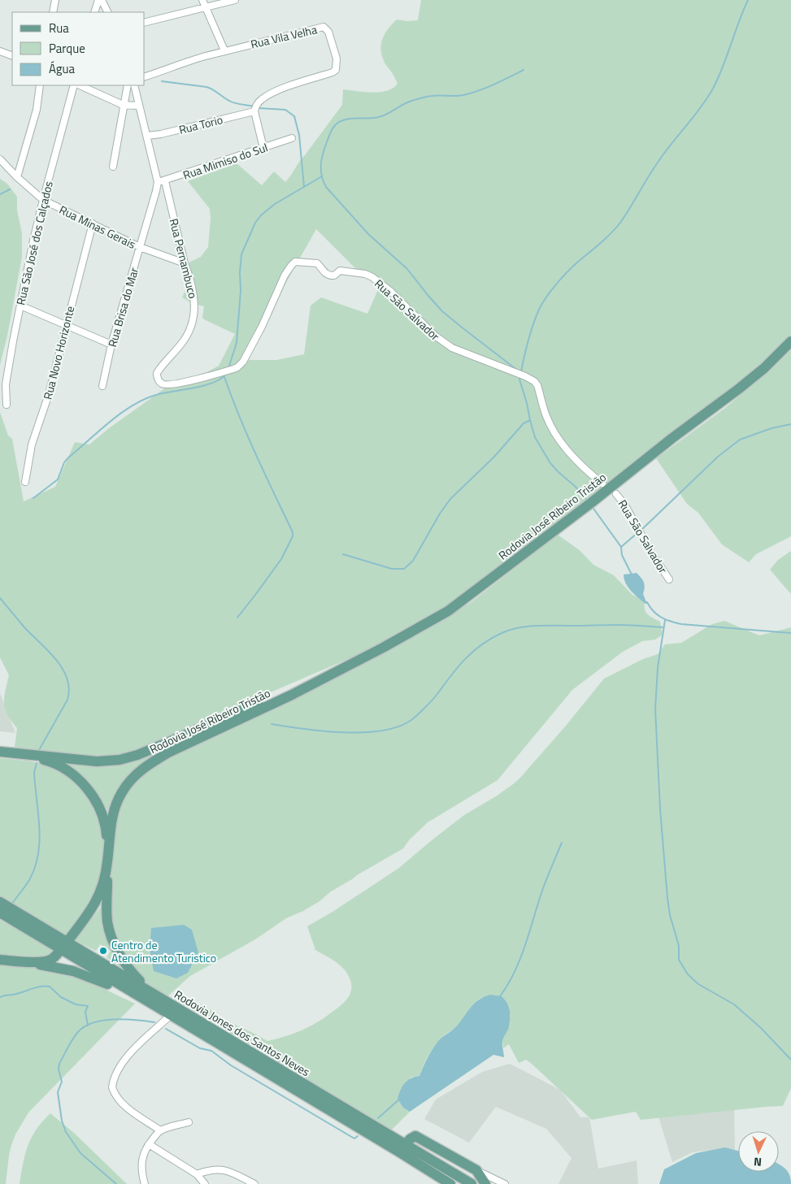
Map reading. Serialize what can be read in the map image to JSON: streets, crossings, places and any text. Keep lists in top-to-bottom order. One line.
{"streets":{"main road":["Rodovia José Ribeiro Tristão","Rodovia Jones dos Santos Neves"],"street":["Rua Vila Velha","Rua Torio","Rua Mimiso do Sul","Rua Minas Gerais","Rua São José dos Calçados","Rua Pernambuco","Rua Brisa do Mar","Rua São Salvador","Rua Novo Horizonte"]},"crossings":[["Rua Vila Velha","Rua Torio"],["Rua Mimiso do Sul","Rua Pernambuco"],["Rua Mimiso do Sul","Rua Brisa do Mar"],["Rua Minas Gerais","Rua São José dos Calçados"],["Rua Minas Gerais","Rua Pernambuco"],["Rua Minas Gerais","Rua Brisa do Mar"],["Rua Minas Gerais","Rua Novo Horizonte"],["Rua Pernambuco","Rua São Salvador"],["Rodovia José Ribeiro Tristão","Rodovia Jones dos Santos Neves"]],"places":["Centro de Atendimento Turistico"],"legend":["Rua","Parque","Água"],"north":"bottom"}
